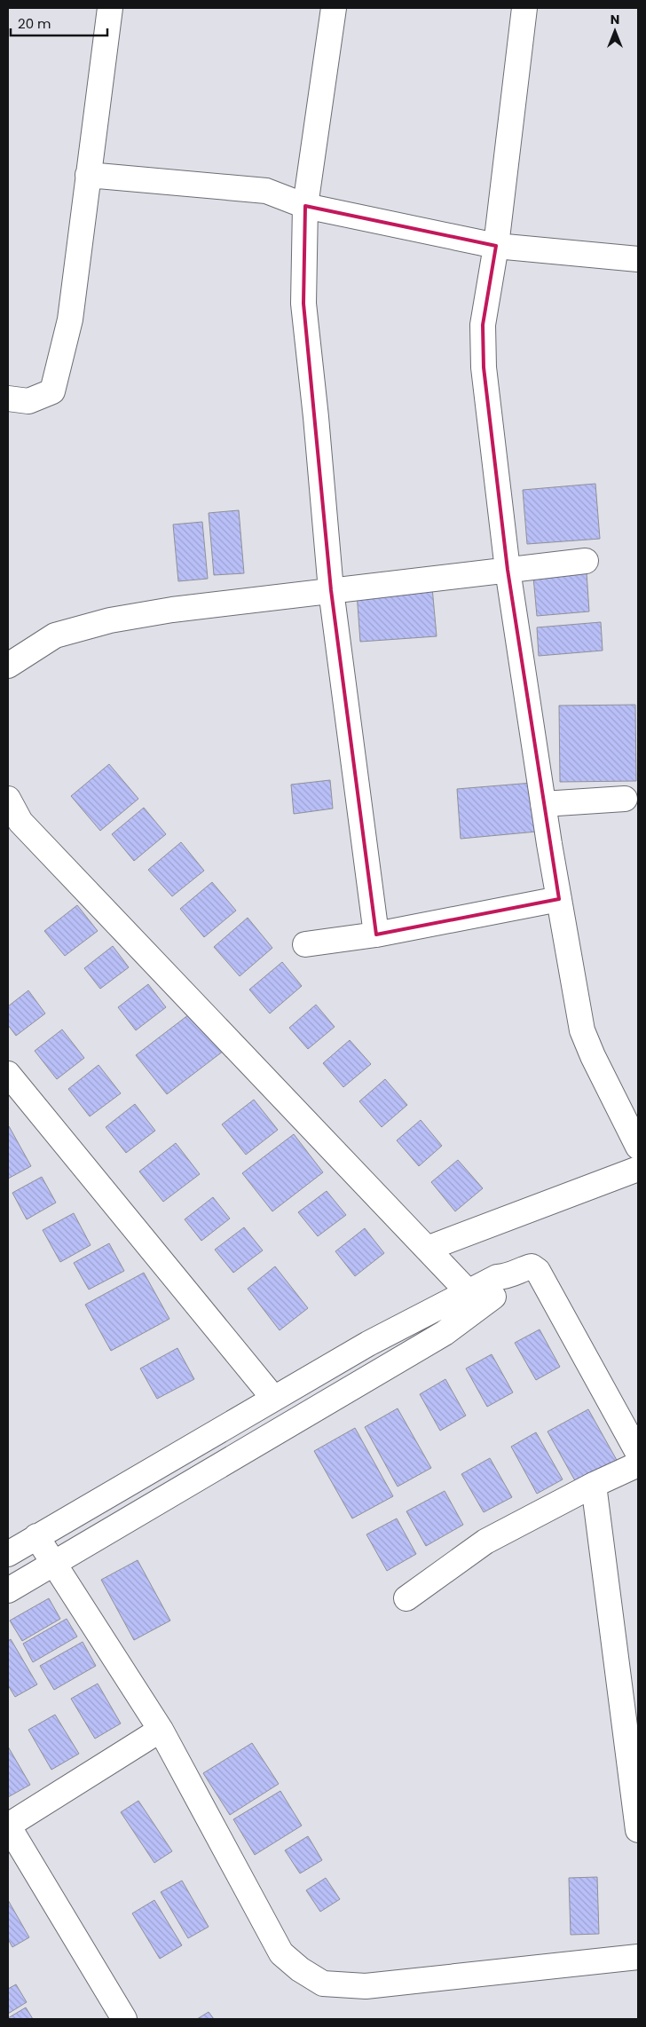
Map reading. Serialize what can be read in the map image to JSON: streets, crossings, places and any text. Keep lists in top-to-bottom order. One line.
{"scale_bar":"20 m","north":"top"}
